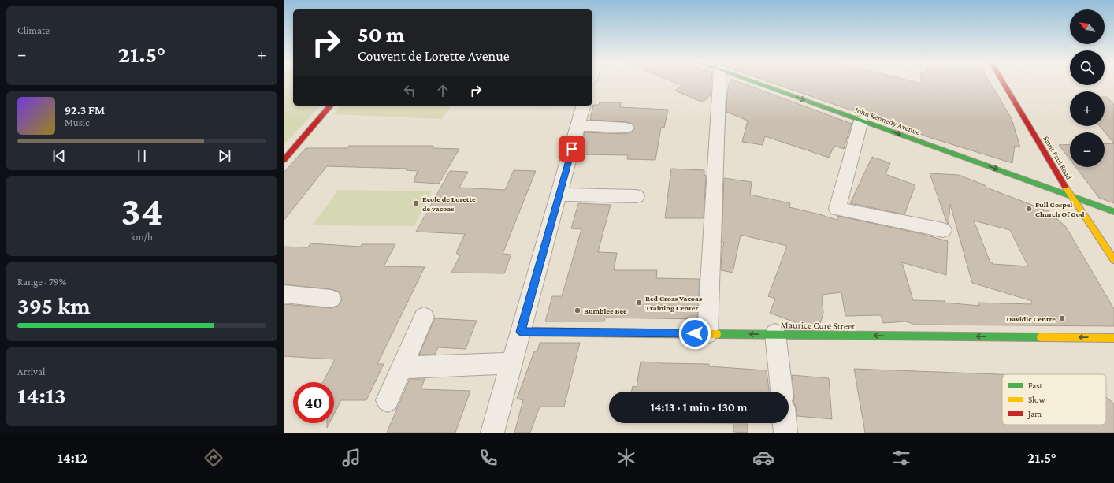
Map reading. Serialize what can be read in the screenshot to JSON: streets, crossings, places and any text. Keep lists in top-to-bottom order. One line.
{"streets":{"street":["John Kennedy Avenue","Saint Paul Road","Maurice Curé Street"]},"crossings":[["John Kennedy Avenue","Saint Paul Road"]],"one_way":["John Kennedy Avenue","Maurice Curé Street"],"places":["École de Lorette de vacoas","Full Gospel Church Of God","Red Cross Vacoas Training Center","Bumblee Bee","Davidic Centre"],"legend":["Fast","Slow","Jam"],"north":"top left","page":{"tile":["Climate",["34","km/h"],["Range · 79%","395 km"],["Arrival","14:13"]],"map_buttons":["+","−"],"turn":["50 m","Couvent de Lorette Avenue"],"heat":["−","21.5°","+"],"song":["92.3 FM","Music"],"limit":"40","trip":"14:13 · 1 min · 130 m","tabs":["14:12","21.5°"]}}
